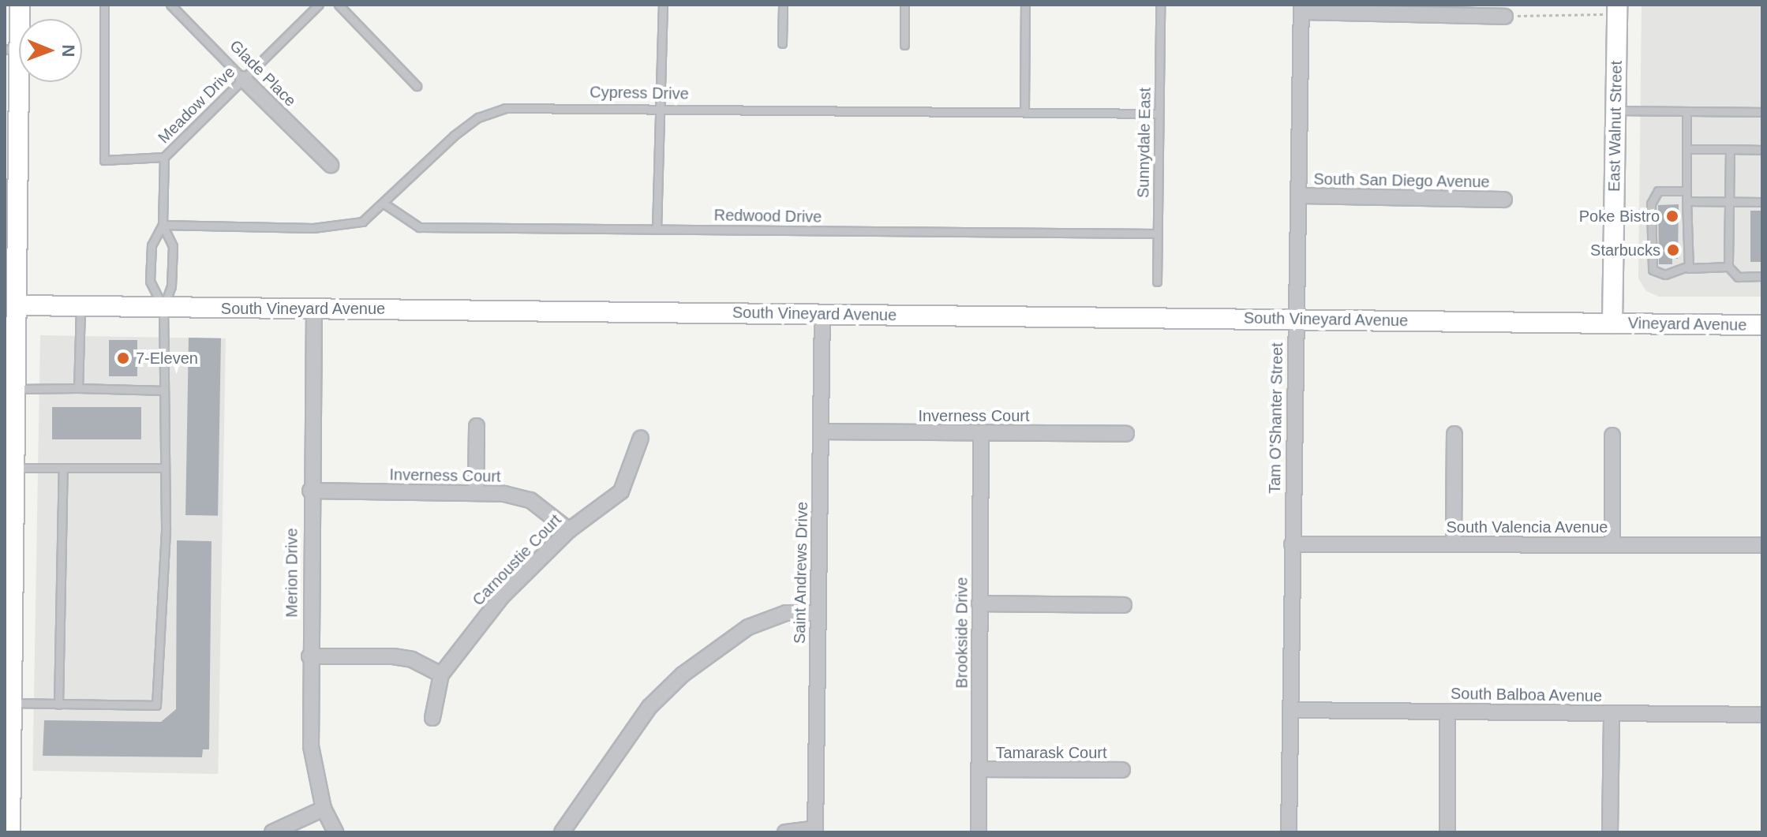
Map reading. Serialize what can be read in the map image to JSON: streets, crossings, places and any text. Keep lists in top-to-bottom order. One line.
{"streets":{"main road":["East Walnut Street","South Vineyard Avenue","Vineyard Avenue"],"street":["Glade Place","South San Diego Avenue","Inverness Court","Tam O'Shanter Street","South Valencia Avenue","Carnoustie Court","Merion Drive","Saint Andrews Drive","Brookside Drive","South Balboa Avenue","Tamarask Court"],"lane":["Cypress Drive","Meadow Drive","Sunnydale East","Redwood Drive"]},"crossings":[["Glade Place","Meadow Drive"],["Cypress Drive","Sunnydale East"],["Cypress Drive","Redwood Drive"],["East Walnut Street","South Vineyard Avenue"],["East Walnut Street","Vineyard Avenue"],["Sunnydale East","Redwood Drive"],["South San Diego Avenue","Tam O'Shanter Street"],["South Vineyard Avenue","Vineyard Avenue"],["South Vineyard Avenue","Tam O'Shanter Street"],["South Vineyard Avenue","Merion Drive"],["South Vineyard Avenue","Saint Andrews Drive"],["Inverness Court","Carnoustie Court"],["Inverness Court","Merion Drive"],["Inverness Court","Saint Andrews Drive"],["Inverness Court","Brookside Drive"],["Tam O'Shanter Street","South Valencia Avenue"],["Tam O'Shanter Street","South Balboa Avenue"],["Brookside Drive","Tamarask Court"]],"places":["Poke Bistro","Starbucks","7-Eleven"],"north":"right"}
